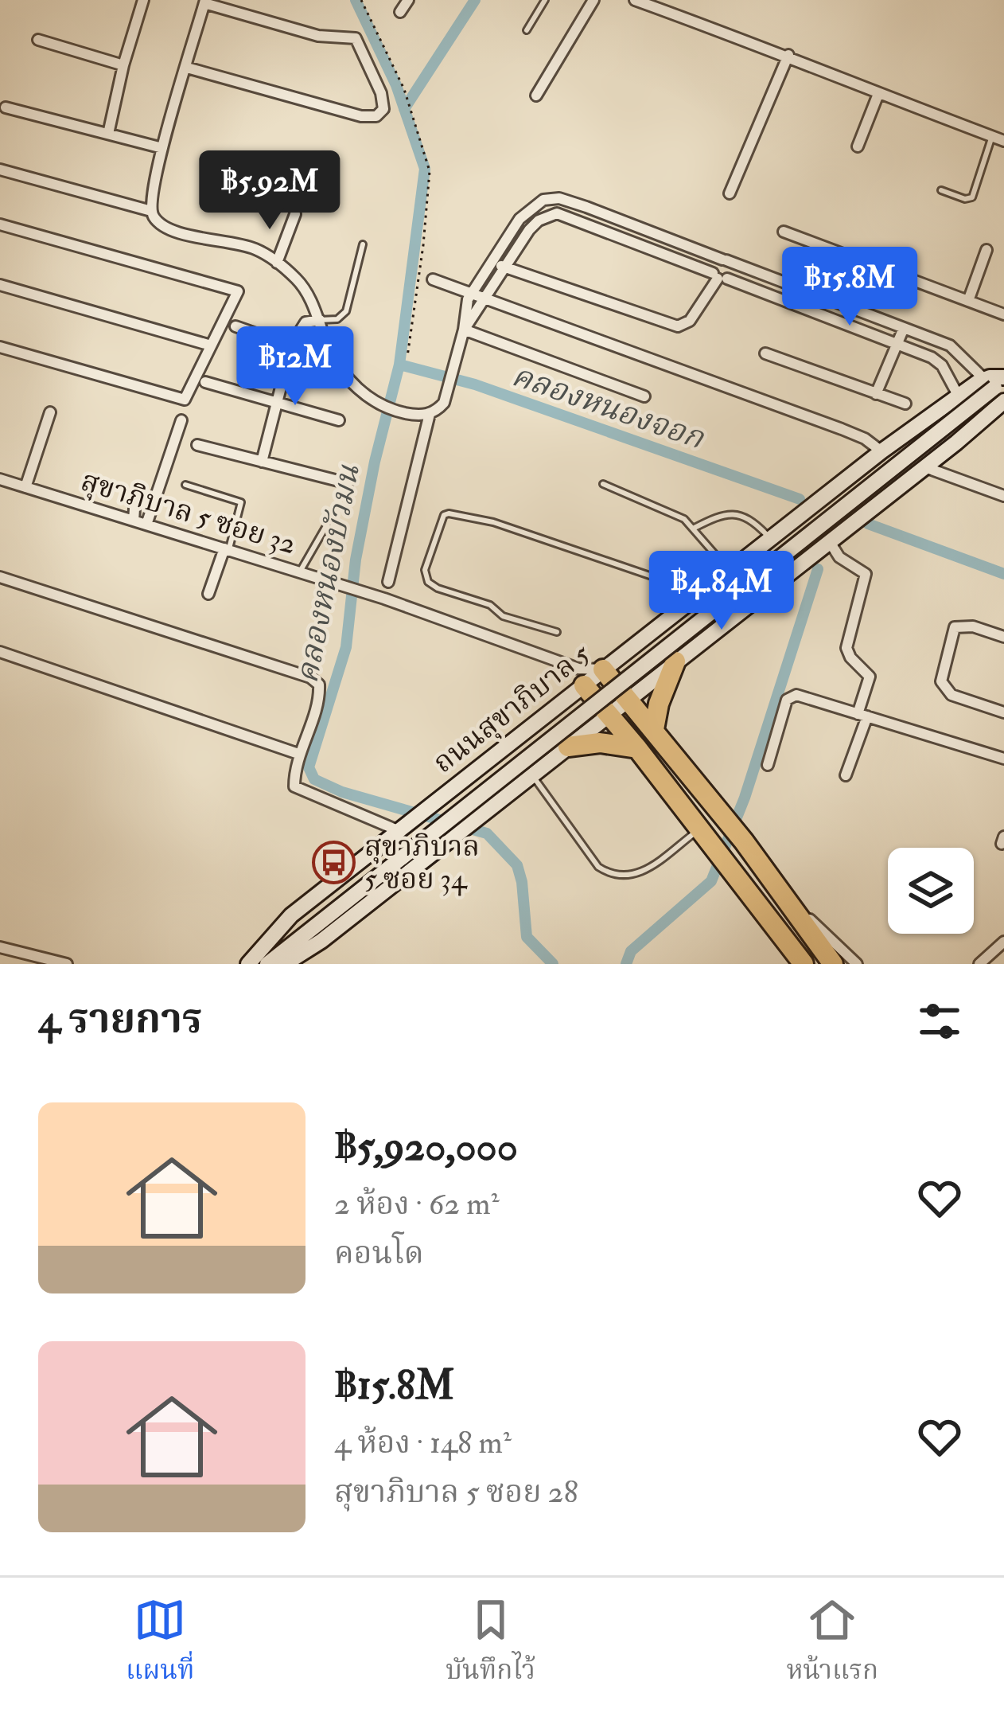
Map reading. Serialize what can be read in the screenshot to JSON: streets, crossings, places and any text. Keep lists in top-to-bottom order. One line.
{"streets":{"main road":["ถนนสุขาภิบาล 5"],"street":["สุขาภิบาล 5 ซอย 32"]},"crossings":[["สุขาภิบาล 5 ซอย 32","ถนนสุขาภิบาล 5"]],"water":["คลองหนองจอก","คลองหนองบัวมน"],"places":{"bus stop":["สุขาภิบาล 5 ซอย 34"]},"page":{"price":["฿5.92M","฿15.8M","฿12M","฿4.84M"],"heading":"4 รายการ","list":[{"name":"฿5,920,000","note":"2 ห้อง · 62 m² · คอนโด"},{"name":"฿15.8M","note":"4 ห้อง · 148 m² · สุขาภิบาล 5 ซอย 28"}],"tabs":["แผนที่","บันทึกไว้","หน้าแรก"]}}
